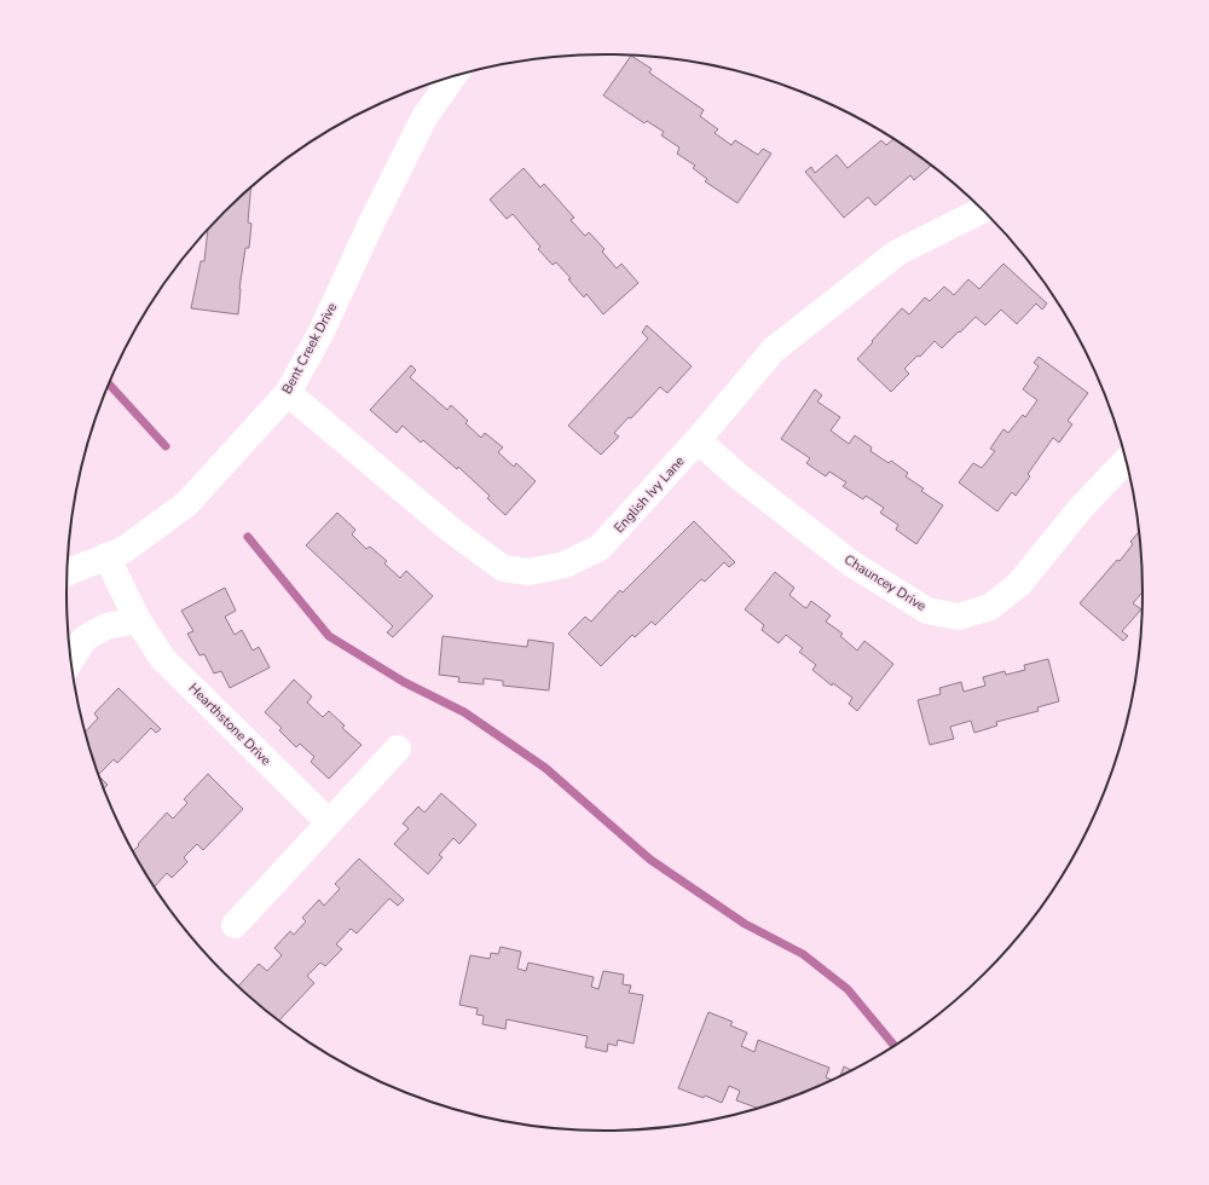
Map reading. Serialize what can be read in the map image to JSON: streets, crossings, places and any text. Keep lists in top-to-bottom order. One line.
{"streets":{"street":["Bent Creek Drive","English Ivy Lane","Chauncey Drive","Hearthstone Drive"]},"crossings":[["Bent Creek Drive","English Ivy Lane"],["Bent Creek Drive","Hearthstone Drive"],["English Ivy Lane","Chauncey Drive"]]}
